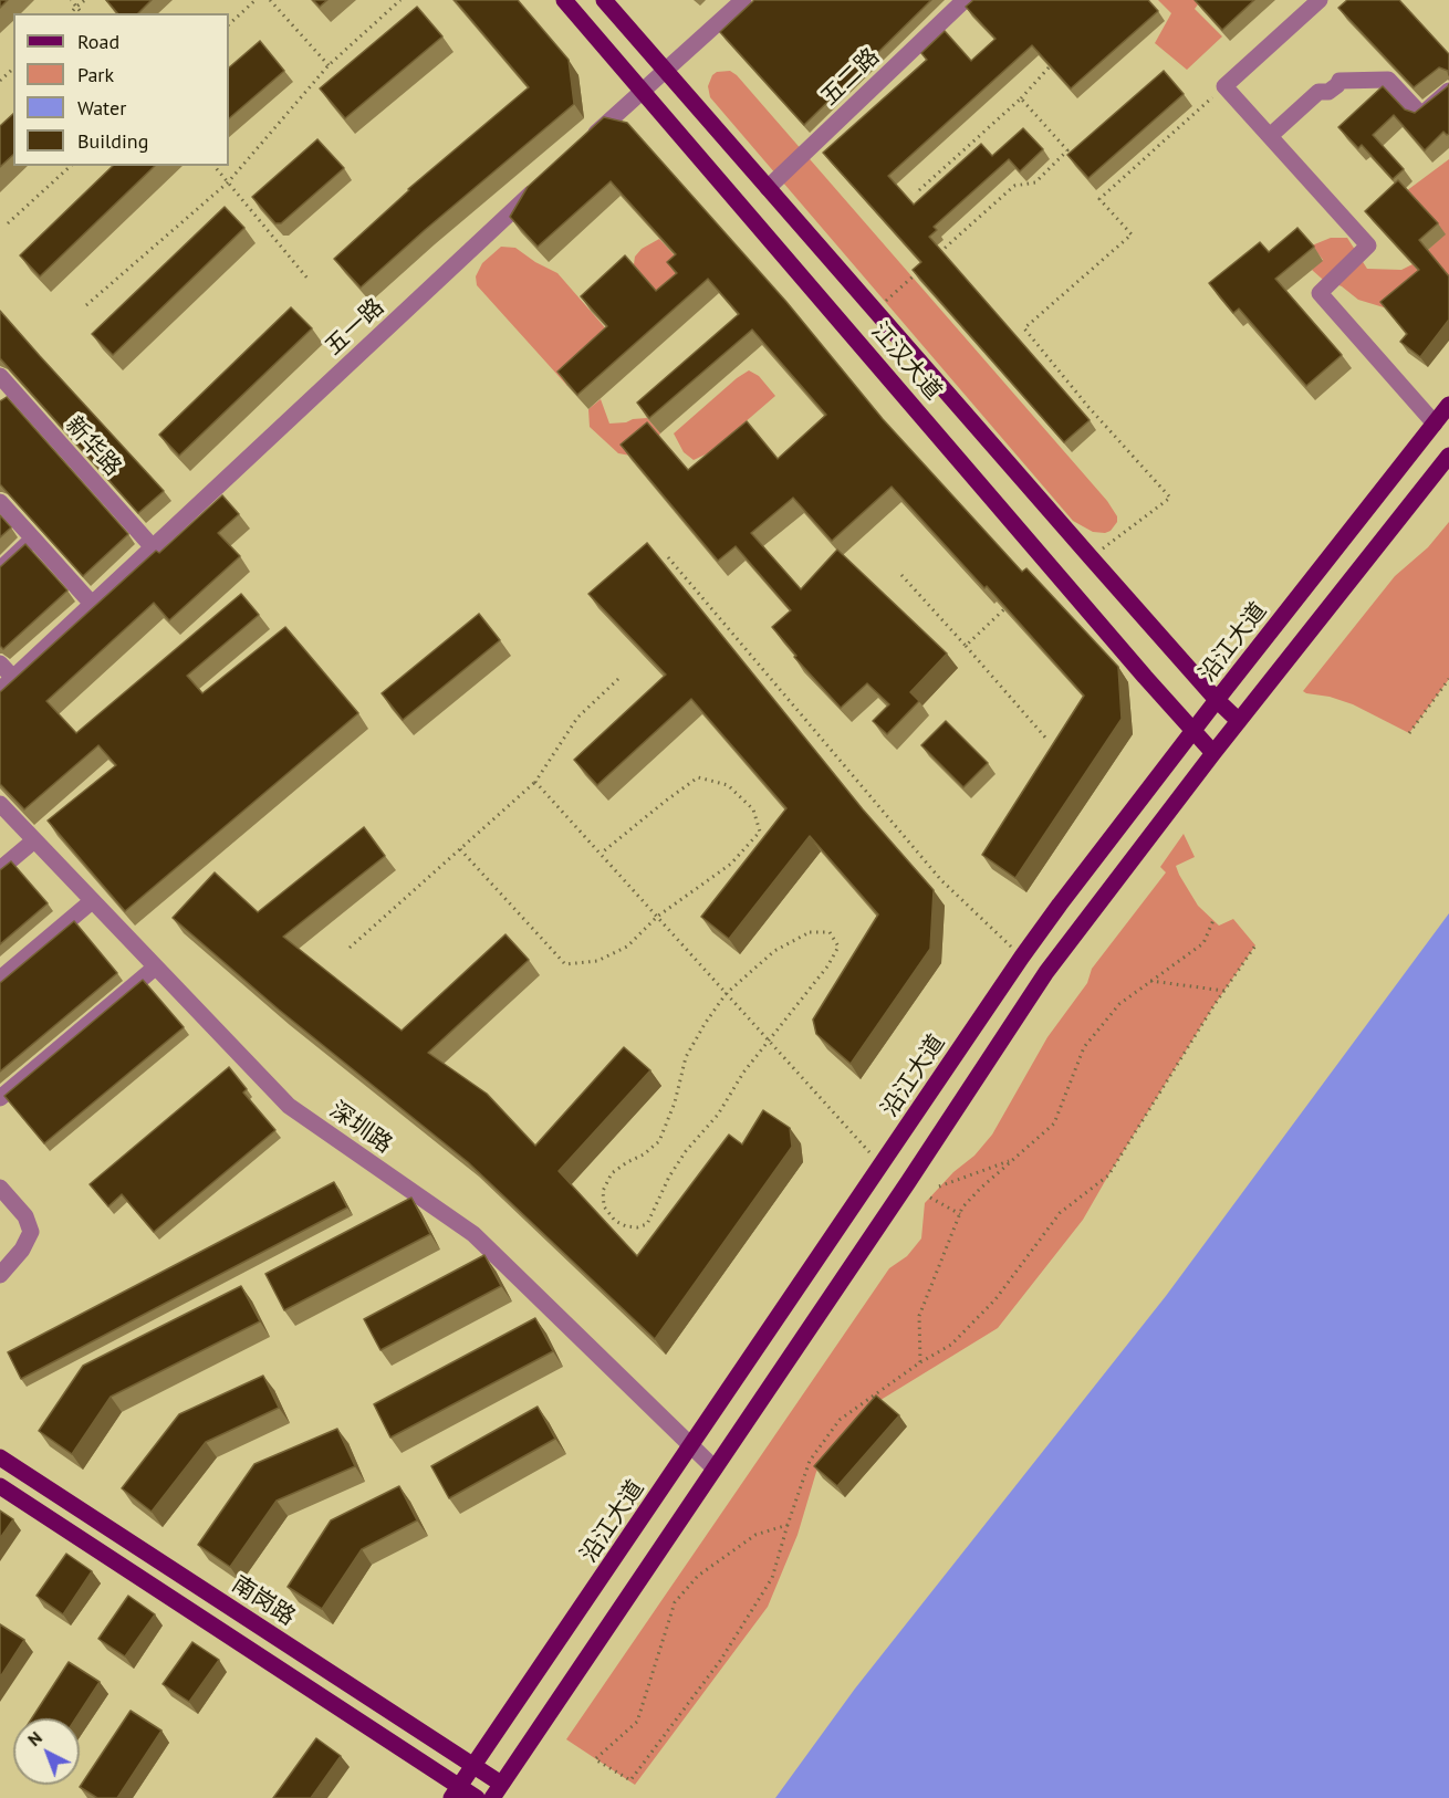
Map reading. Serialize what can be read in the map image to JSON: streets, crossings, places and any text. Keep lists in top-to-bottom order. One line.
{"streets":{"main road":["江汉大道","沿江大道","南岗路"],"street":["五二路","五一路","新华路","深圳路"]},"crossings":[["五二路","江汉大道"],["五一路","新华路"],["江汉大道","沿江大道"],["沿江大道","深圳路"],["沿江大道","南岗路"]],"legend":["Road","Park","Water","Building"],"north":"top left"}
